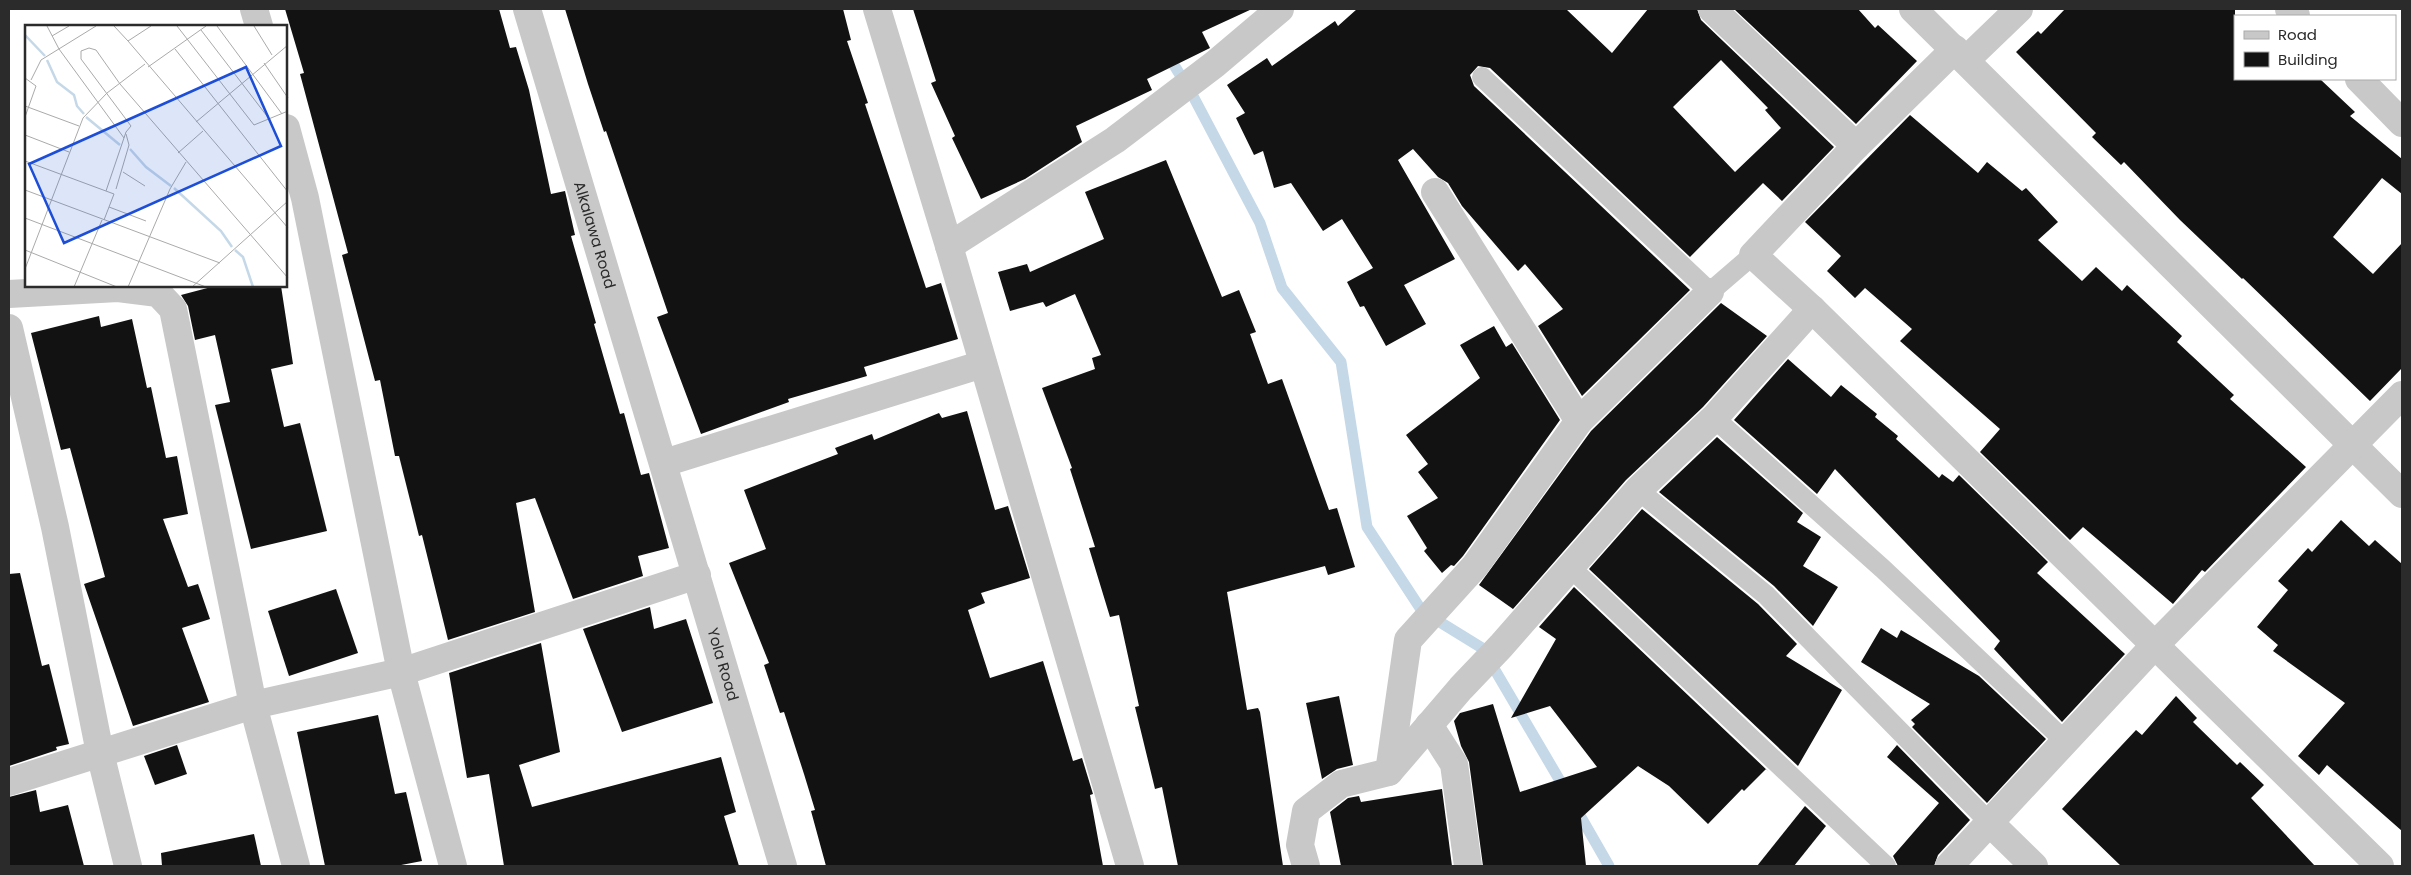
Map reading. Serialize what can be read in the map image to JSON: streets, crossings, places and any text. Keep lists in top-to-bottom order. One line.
{"streets":{"street":["Alkalawa Road","Yola Road"]},"crossings":[["Alkalawa Road","Yola Road"]],"legend":["Road","Building"]}
